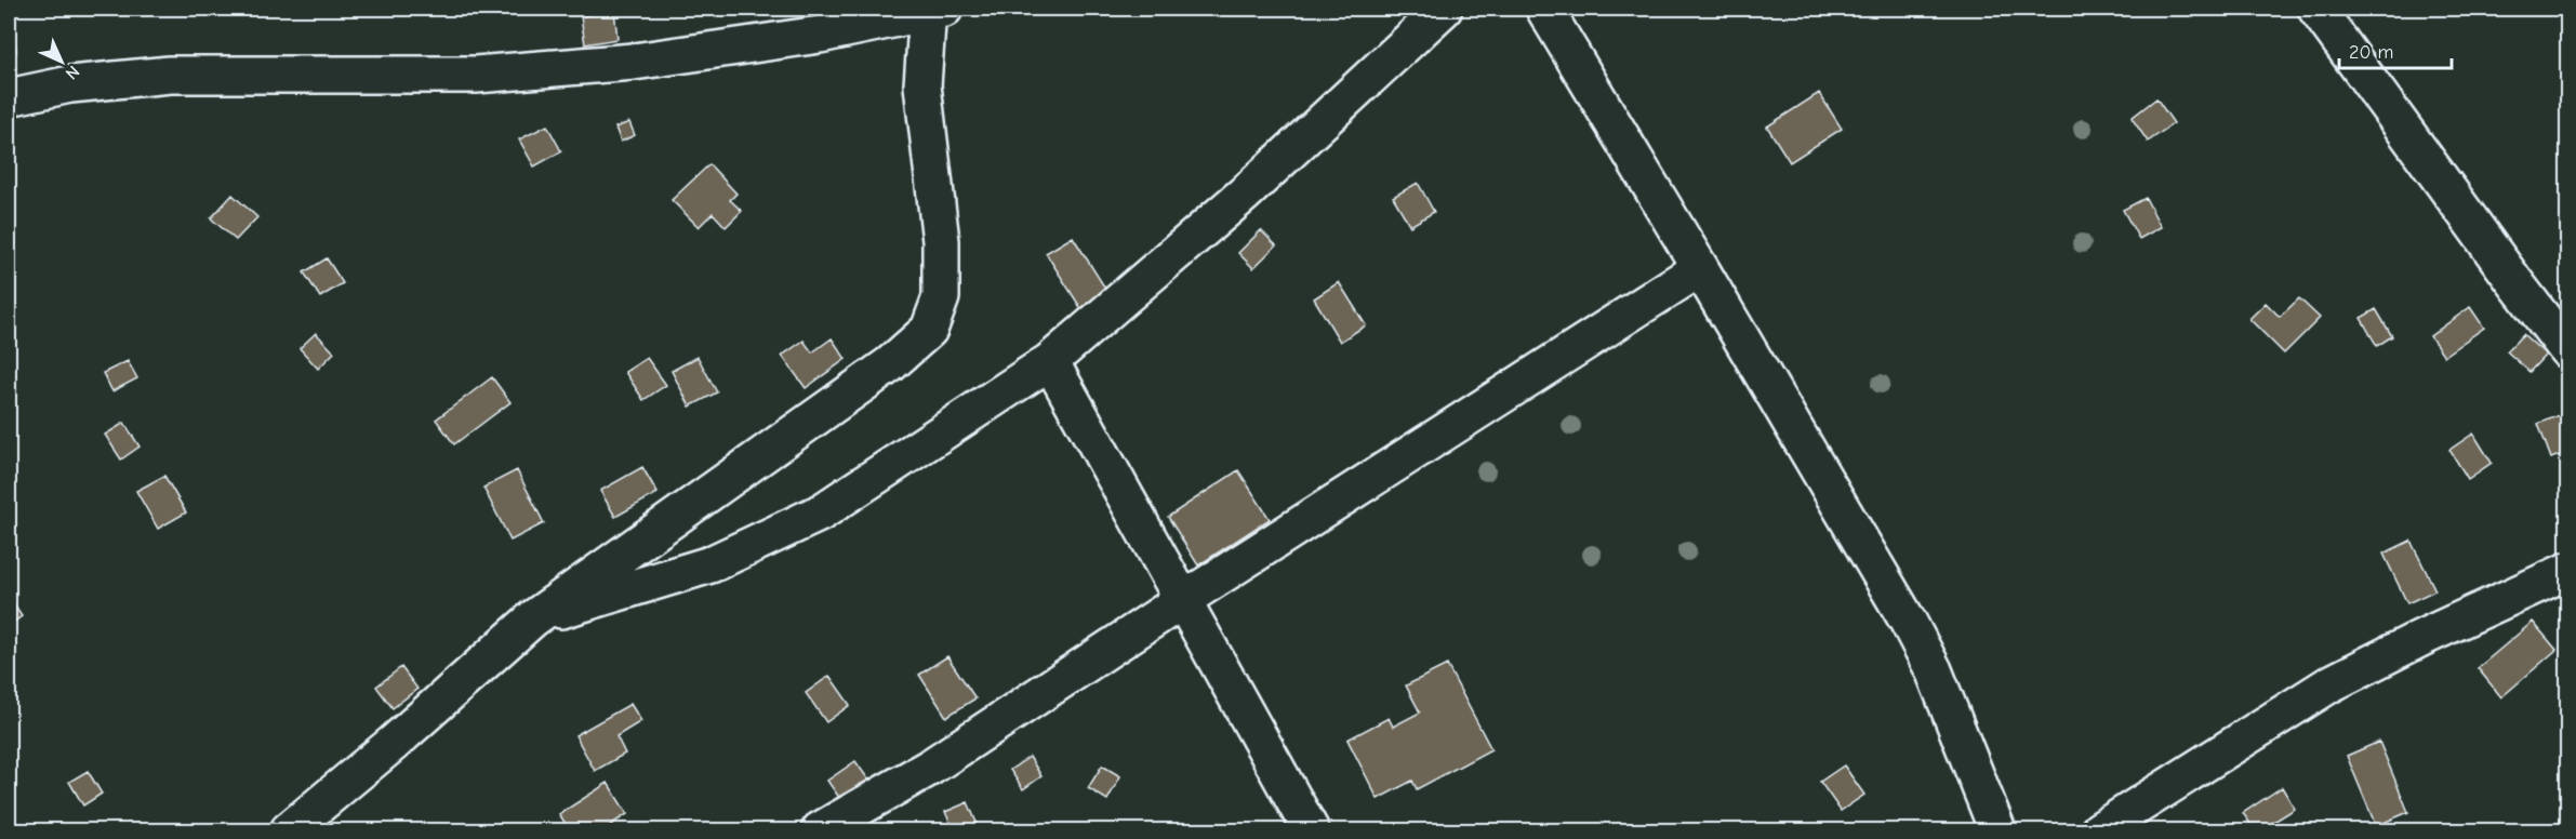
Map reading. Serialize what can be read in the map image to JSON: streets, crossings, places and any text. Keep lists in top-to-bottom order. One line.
{"scale_bar":"20 m","north":"bottom right"}
